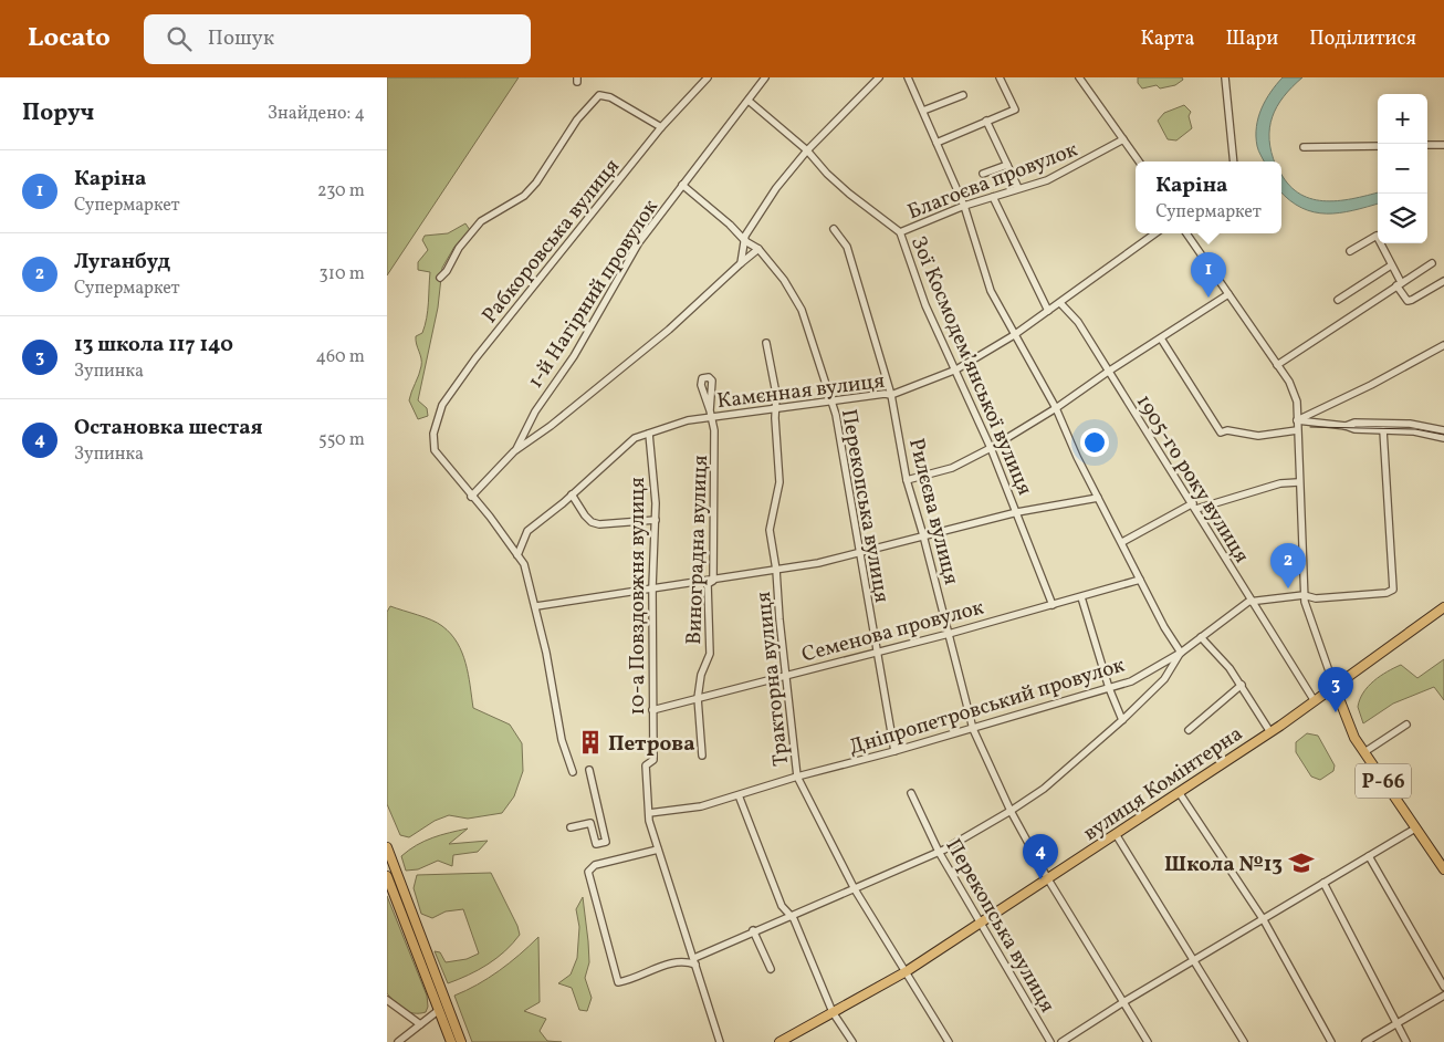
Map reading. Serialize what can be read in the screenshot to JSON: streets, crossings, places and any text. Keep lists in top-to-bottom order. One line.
{"streets":{"main road":["Р-66","вулиця Комінтерна"],"street":["Благоєва провулок","Рабкоровська вулиця","1-й Нагірний провулок","Зої Космодем’янської вулиця","Камєнная вулиця","1905-го року вулиця","Перекопська вулиця","Рилєєва вулиця","Виноградна вулиця","10-а Повздовжня вулиця","Семенова провулок","Тракторна вулиця","Дніпропетровський провулок"]},"crossings":[["Благоєва провулок","Зої Космодем’янської вулиця"],["1-й Нагірний провулок","Зої Космодем’янської вулиця"],["1-й Нагірний провулок","Перекопська вулиця"],["Зої Космодем’янської вулиця","Камєнная вулиця"],["Зої Космодем’янської вулиця","Семенова провулок"],["Камєнная вулиця","1905-го року вулиця"],["Камєнная вулиця","Перекопська вулиця"],["Камєнная вулиця","Рилєєва вулиця"],["Камєнная вулиця","Виноградна вулиця"],["Камєнная вулиця","10-а Повздовжня вулиця"],["Камєнная вулиця","Тракторна вулиця"],["1905-го року вулиця","вулиця Комінтерна"],["Перекопська вулиця","Семенова провулок"],["Перекопська вулиця","Дніпропетровський провулок"],["Перекопська вулиця","вулиця Комінтерна"],["Рилєєва вулиця","Семенова провулок"],["Рилєєва вулиця","Дніпропетровський провулок"],["Рилєєва вулиця","вулиця Комінтерна"],["Виноградна вулиця","Семенова провулок"],["10-а Повздовжня вулиця","Семенова провулок"],["10-а Повздовжня вулиця","Дніпропетровський провулок"],["Семенова провулок","Тракторна вулиця"],["Тракторна вулиця","Дніпропетровський провулок"],["Тракторна вулиця","вулиця Комінтерна"],["Р-66","вулиця Комінтерна"]],"places":{"building":["Петрова"],"school or university":["Школа №13"]},"page":{"header":"Locato","search":"Пошук","nav":["Карта","Шари","Поділитися"],"heading":["Поруч","Знайдено: 4"],"map_buttons":["+","−"],"list":[{"mark":"1","name":"Каріна","note":"Супермаркет","value":"230 m"},{"mark":"2","name":"Луганбуд","note":"Супермаркет","value":"310 m"},{"mark":"3","name":"13 школа 117 140","note":"Зупинка","value":"460 m"},{"mark":"4","name":"Остановка шестая","note":"Зупинка","value":"550 m"}],"popup":["Каріна","Супермаркет"],"pins":["1","2","3","4"]}}
